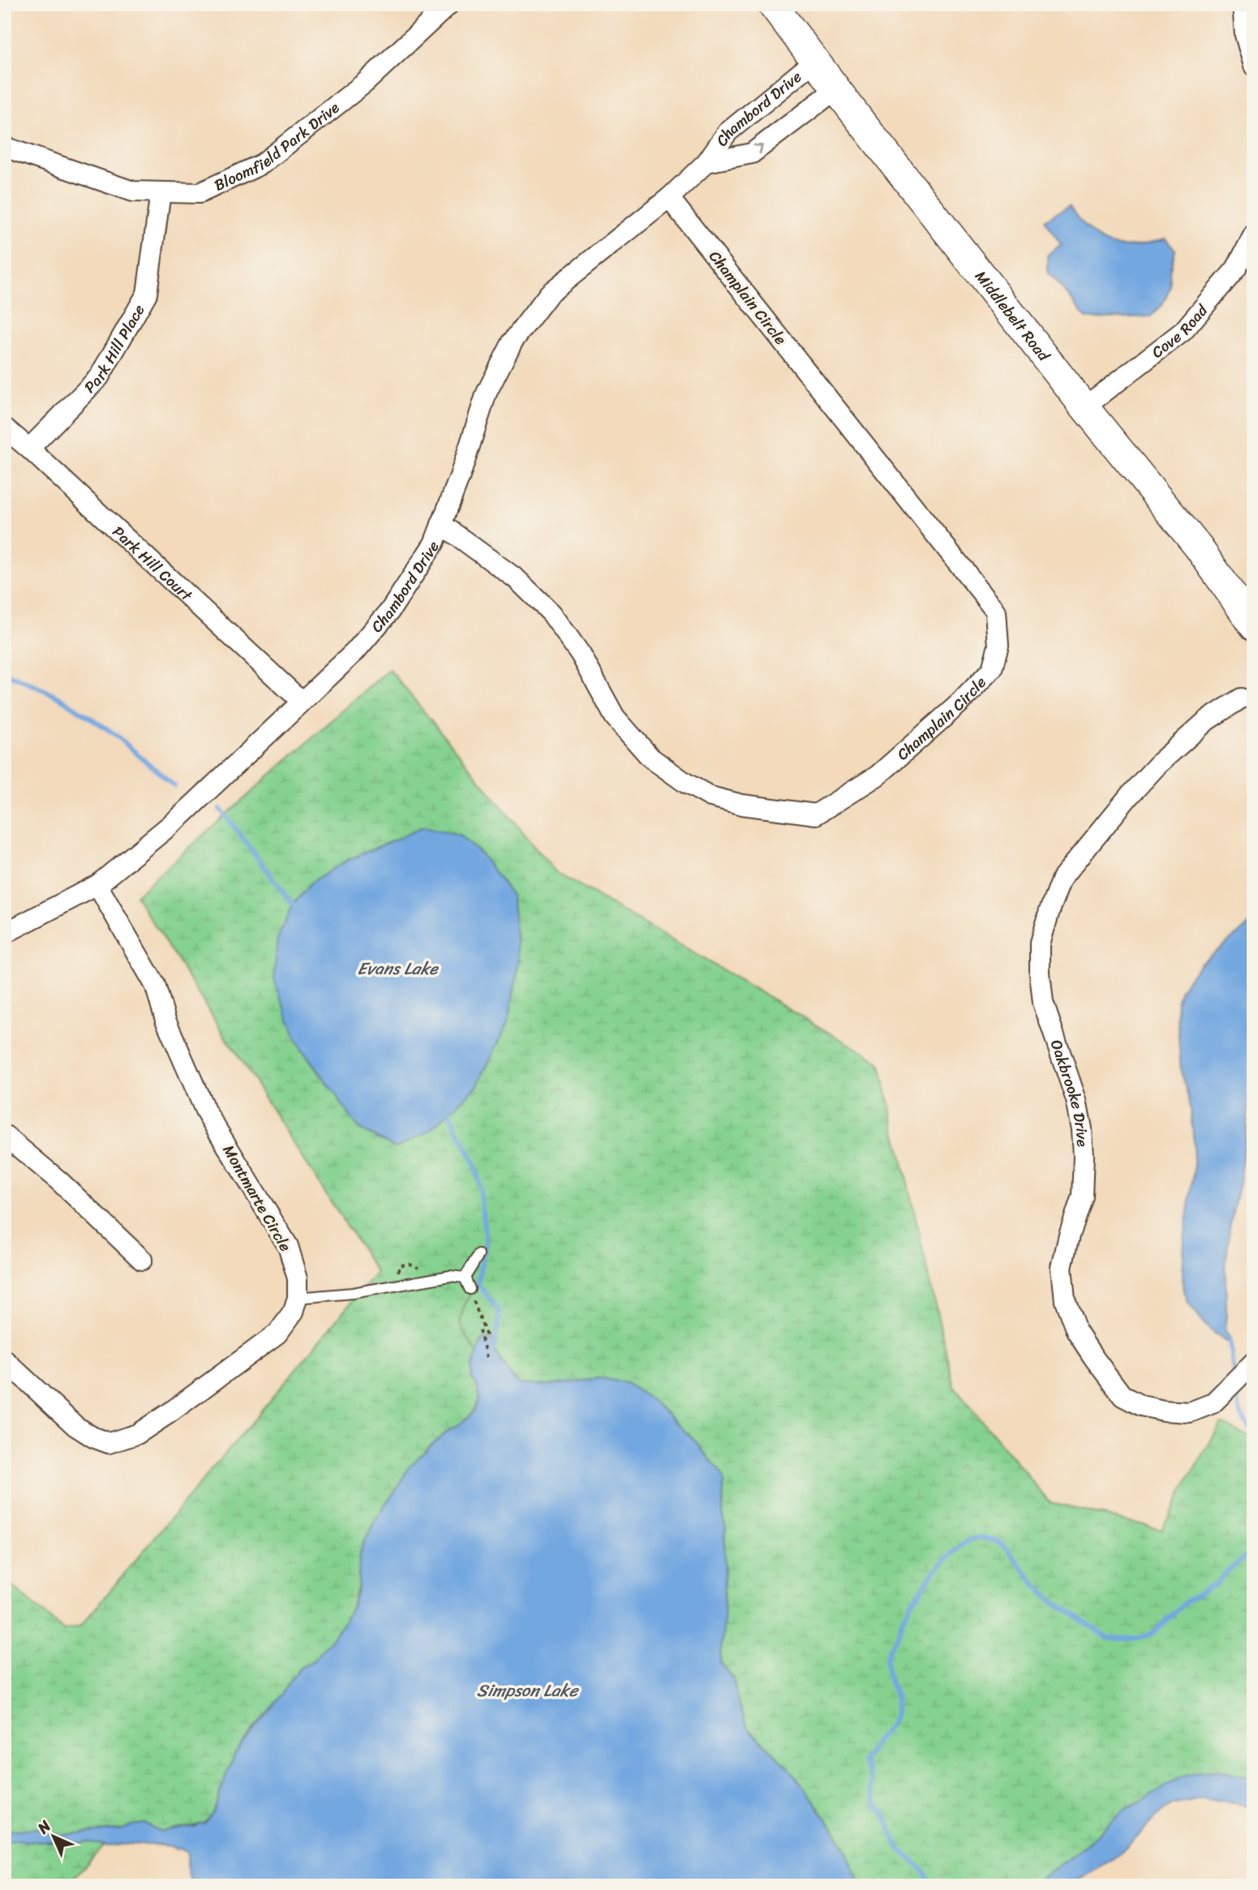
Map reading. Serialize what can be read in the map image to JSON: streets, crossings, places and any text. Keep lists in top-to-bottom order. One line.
{"streets":{"street":["Chambord Drive","Bloomfield Park Drive","Champlain Circle","Middlebelt Road","Cove Road","Park Hill Place","Park Hill Court","Oakbrooke Drive","Montmarte Circle"]},"crossings":[["Chambord Drive","Champlain Circle"],["Chambord Drive","Middlebelt Road"],["Chambord Drive","Park Hill Court"],["Chambord Drive","Montmarte Circle"],["Bloomfield Park Drive","Park Hill Place"],["Middlebelt Road","Cove Road"],["Park Hill Place","Park Hill Court"]],"water":["Evans Lake","Simpson Lake"],"north":"top left"}
